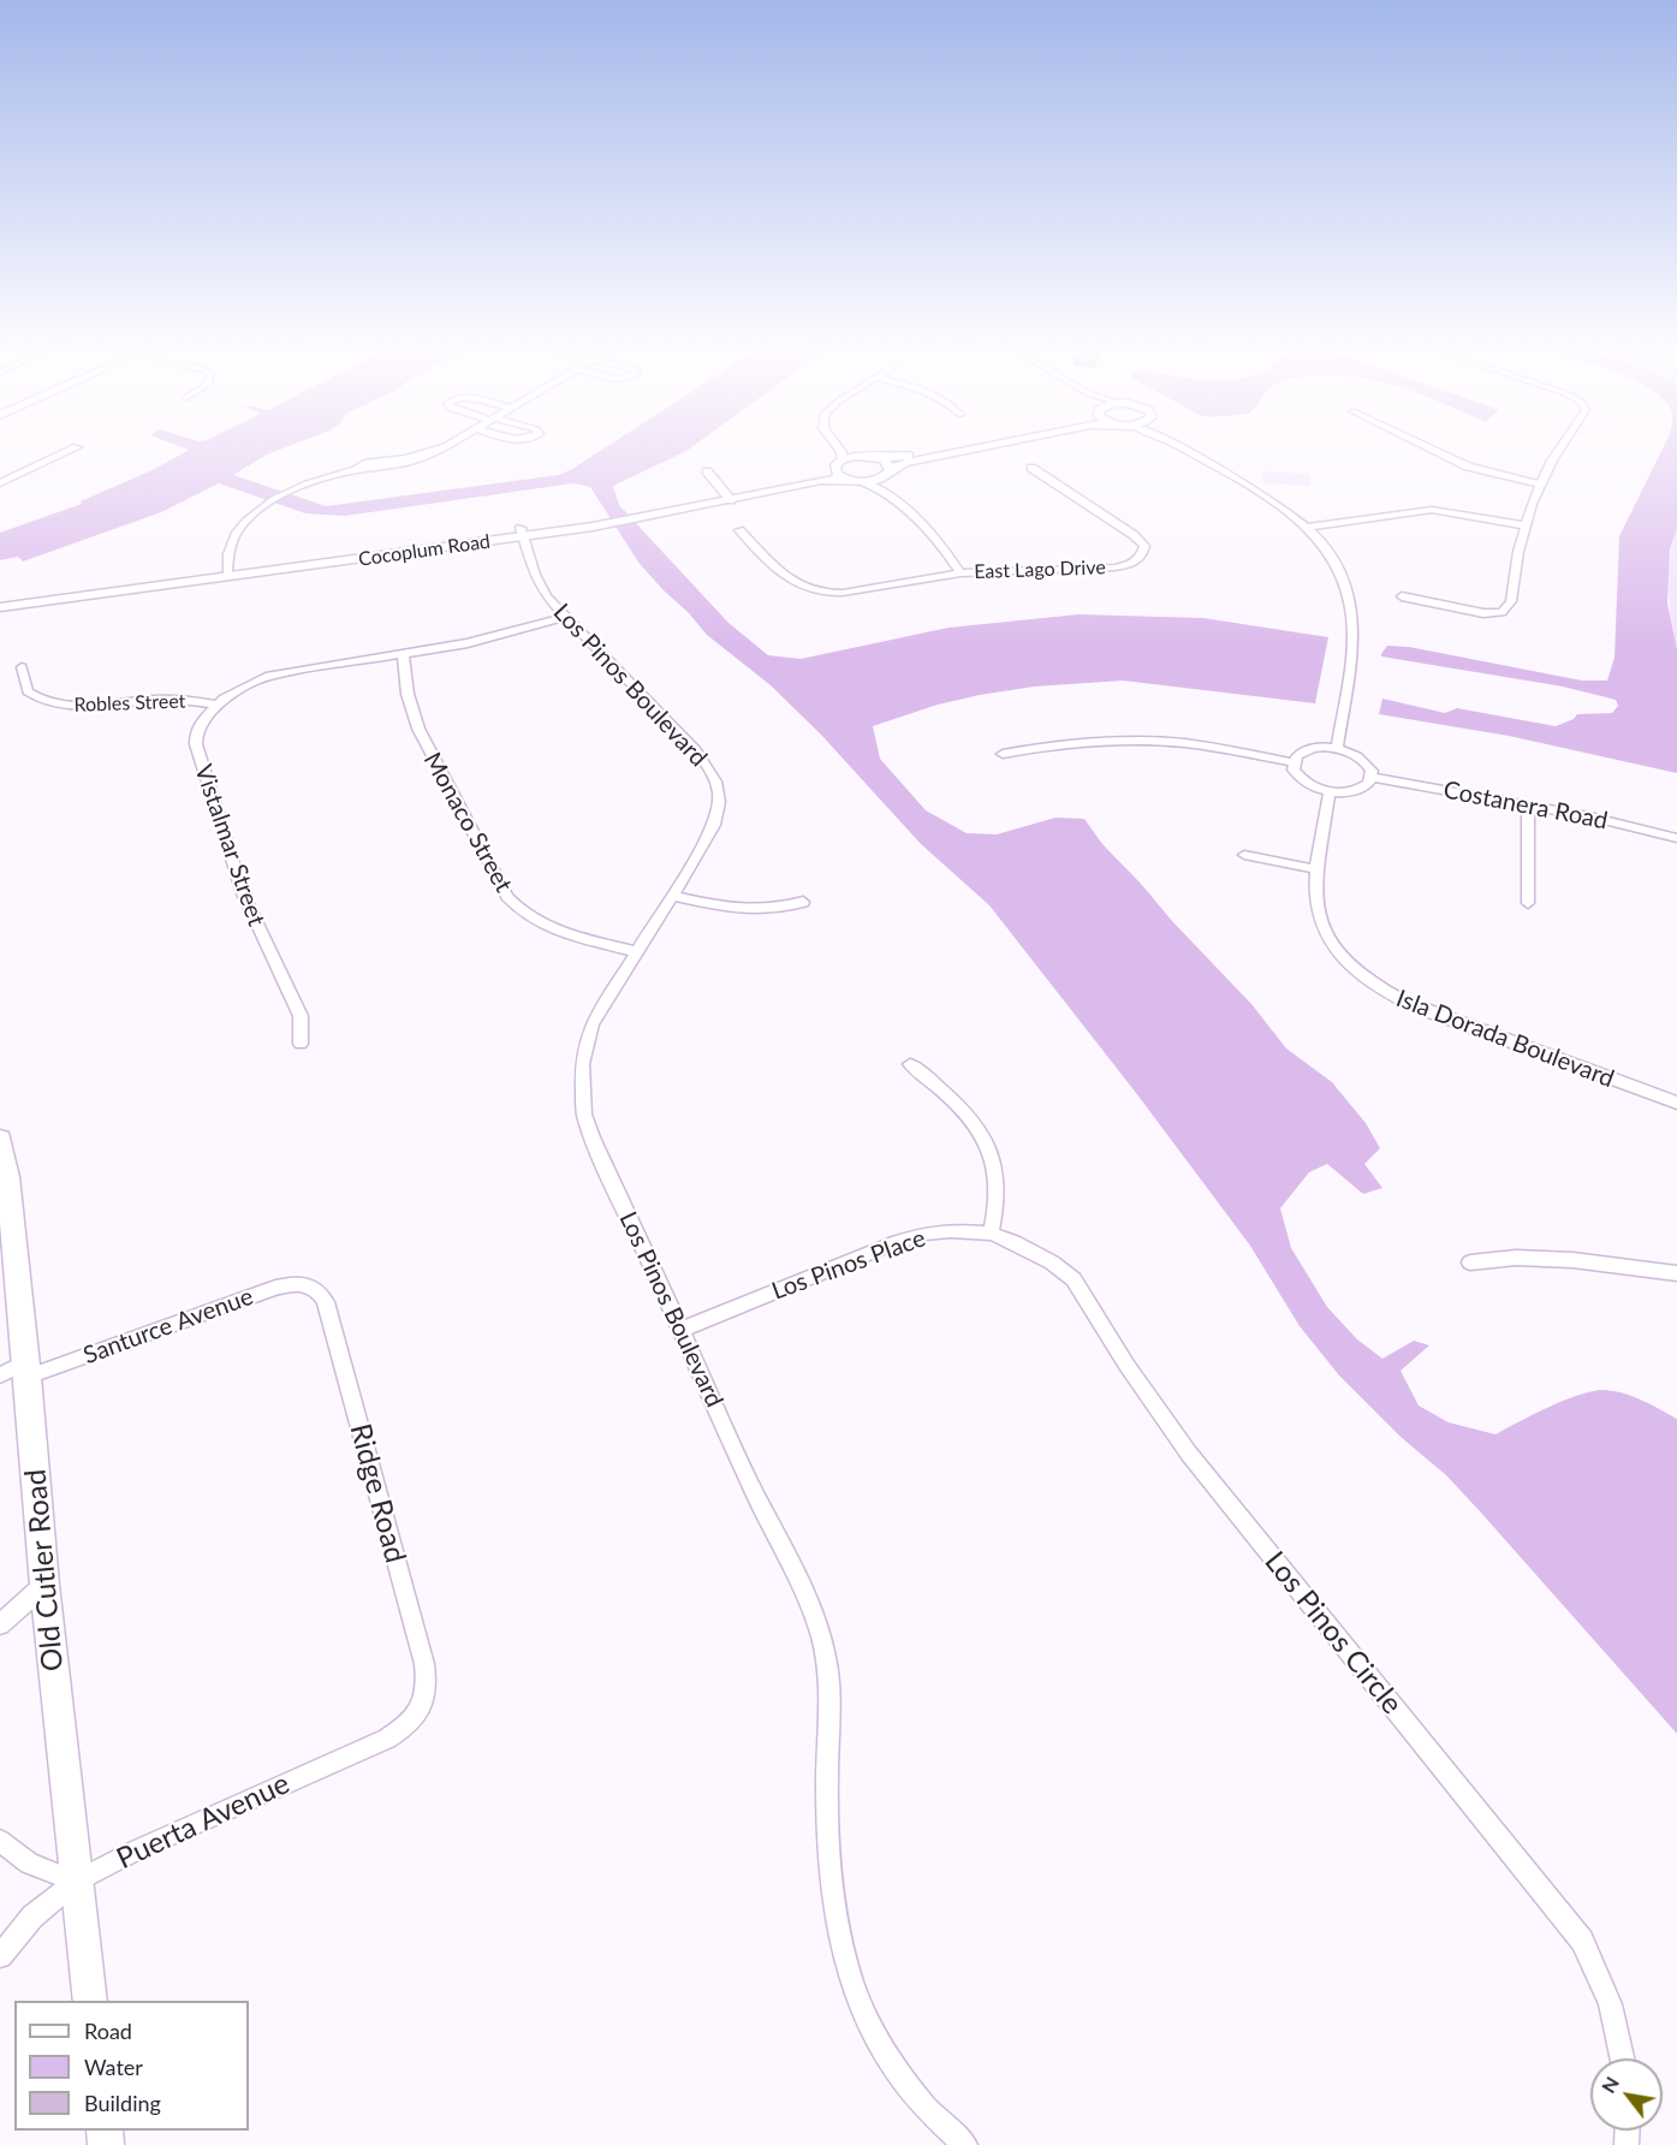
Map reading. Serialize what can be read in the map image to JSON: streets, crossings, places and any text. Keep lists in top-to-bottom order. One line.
{"streets":{"main road":["Old Cutler Road"],"street":["Cocoplum Road","East Lago Drive","Los Pinos Boulevard","Robles Street","Costanera Road","Monaco Street","Vistalmar Street","Isla Dorada Boulevard","Los Pinos Place","Santurce Avenue","Ridge Road","Los Pinos Circle","Puerta Avenue"]},"crossings":[["Cocoplum Road","Los Pinos Boulevard"],["Los Pinos Boulevard","Monaco Street"],["Los Pinos Boulevard","Vistalmar Street"],["Los Pinos Boulevard","Los Pinos Place"],["Robles Street","Vistalmar Street"],["Monaco Street","Vistalmar Street"],["Los Pinos Place","Los Pinos Circle"],["Santurce Avenue","Ridge Road"],["Santurce Avenue","Old Cutler Road"],["Ridge Road","Puerta Avenue"],["Old Cutler Road","Puerta Avenue"]],"legend":["Road","Water","Building"],"north":"top left"}
